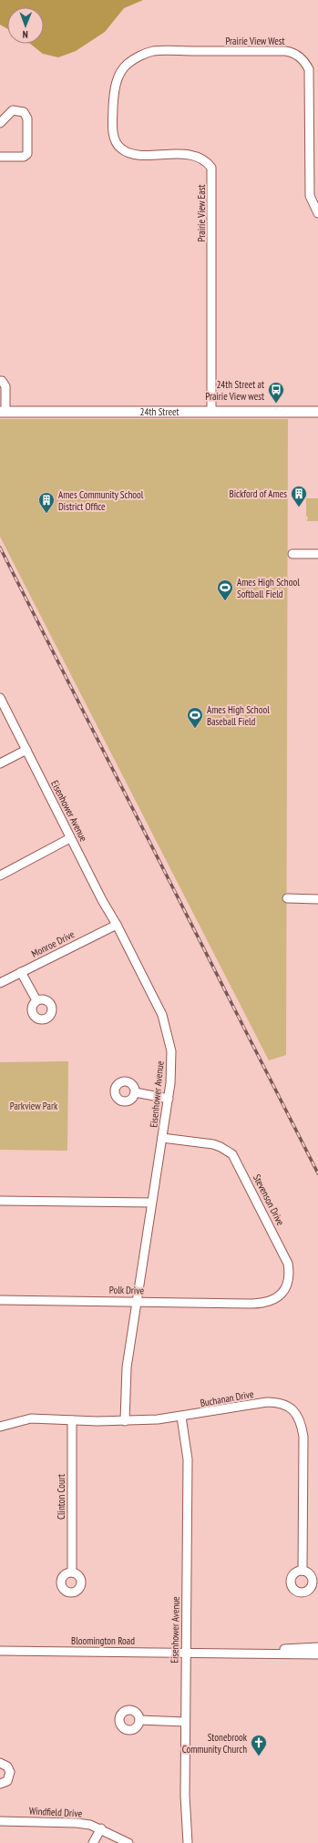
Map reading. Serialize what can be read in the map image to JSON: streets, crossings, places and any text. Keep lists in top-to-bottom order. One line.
{"streets":{"main road":["24th Street"],"street":["Prairie View West","Prairie View East","Eisenhower Avenue","Monroe Drive","Stevenson Drive","Polk Drive","Buchanan Drive","Clinton Court","Bloomington Road","Windfield Drive"]},"crossings":[["Prairie View West","Prairie View East"],["Prairie View East","24th Street"],["Eisenhower Avenue","Monroe Drive"],["Eisenhower Avenue","Stevenson Drive"],["Eisenhower Avenue","Polk Drive"],["Eisenhower Avenue","Buchanan Drive"],["Eisenhower Avenue","Bloomington Road"],["Stevenson Drive","Polk Drive"],["Buchanan Drive","Clinton Court"]],"parks":["Parkview Park"],"places":{"bus stop":["24th Street at Prairie View west"],"building":["Bickford of Ames","Ames Community School District Office"],"sports":["Ames High School Softball Field","Ames High School Baseball Field"],"church":["Stonebrook Community Church"]},"north":"bottom"}
